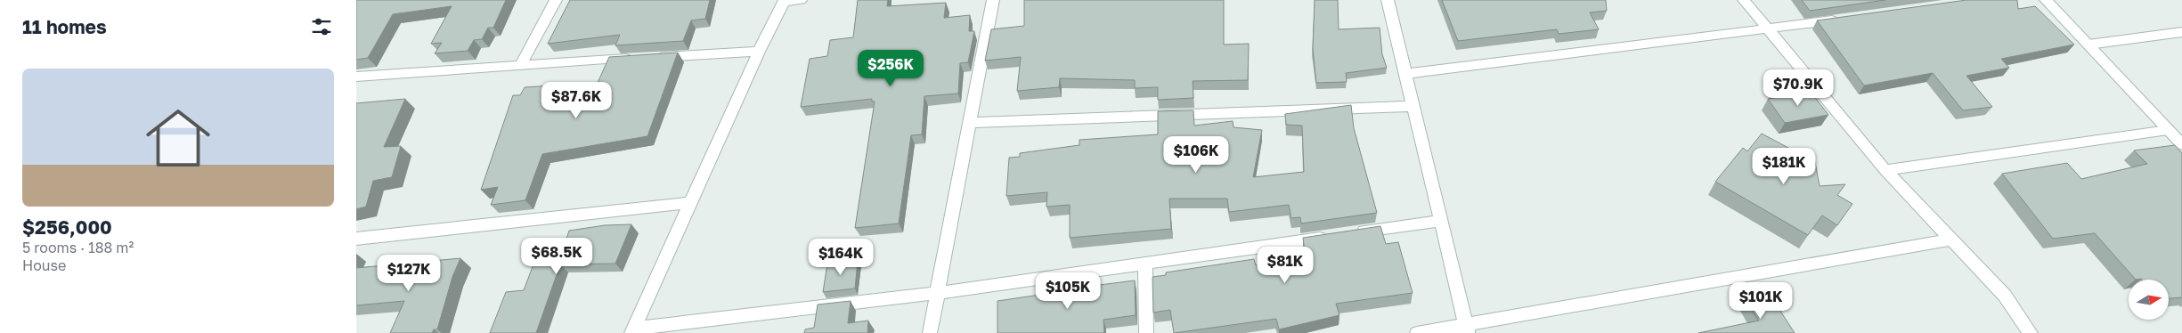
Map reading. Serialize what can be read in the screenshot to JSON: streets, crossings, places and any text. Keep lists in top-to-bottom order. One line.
{"north":"right","page":{"heading":"11 homes","price":["$256K","$70.9K","$87.6K","$106K","$181K","$68.5K","$164K","$81K","$127K","$105K","$101K"],"list":[{"name":"$256,000","note":"5 rooms · 188 m² · House"}]}}
